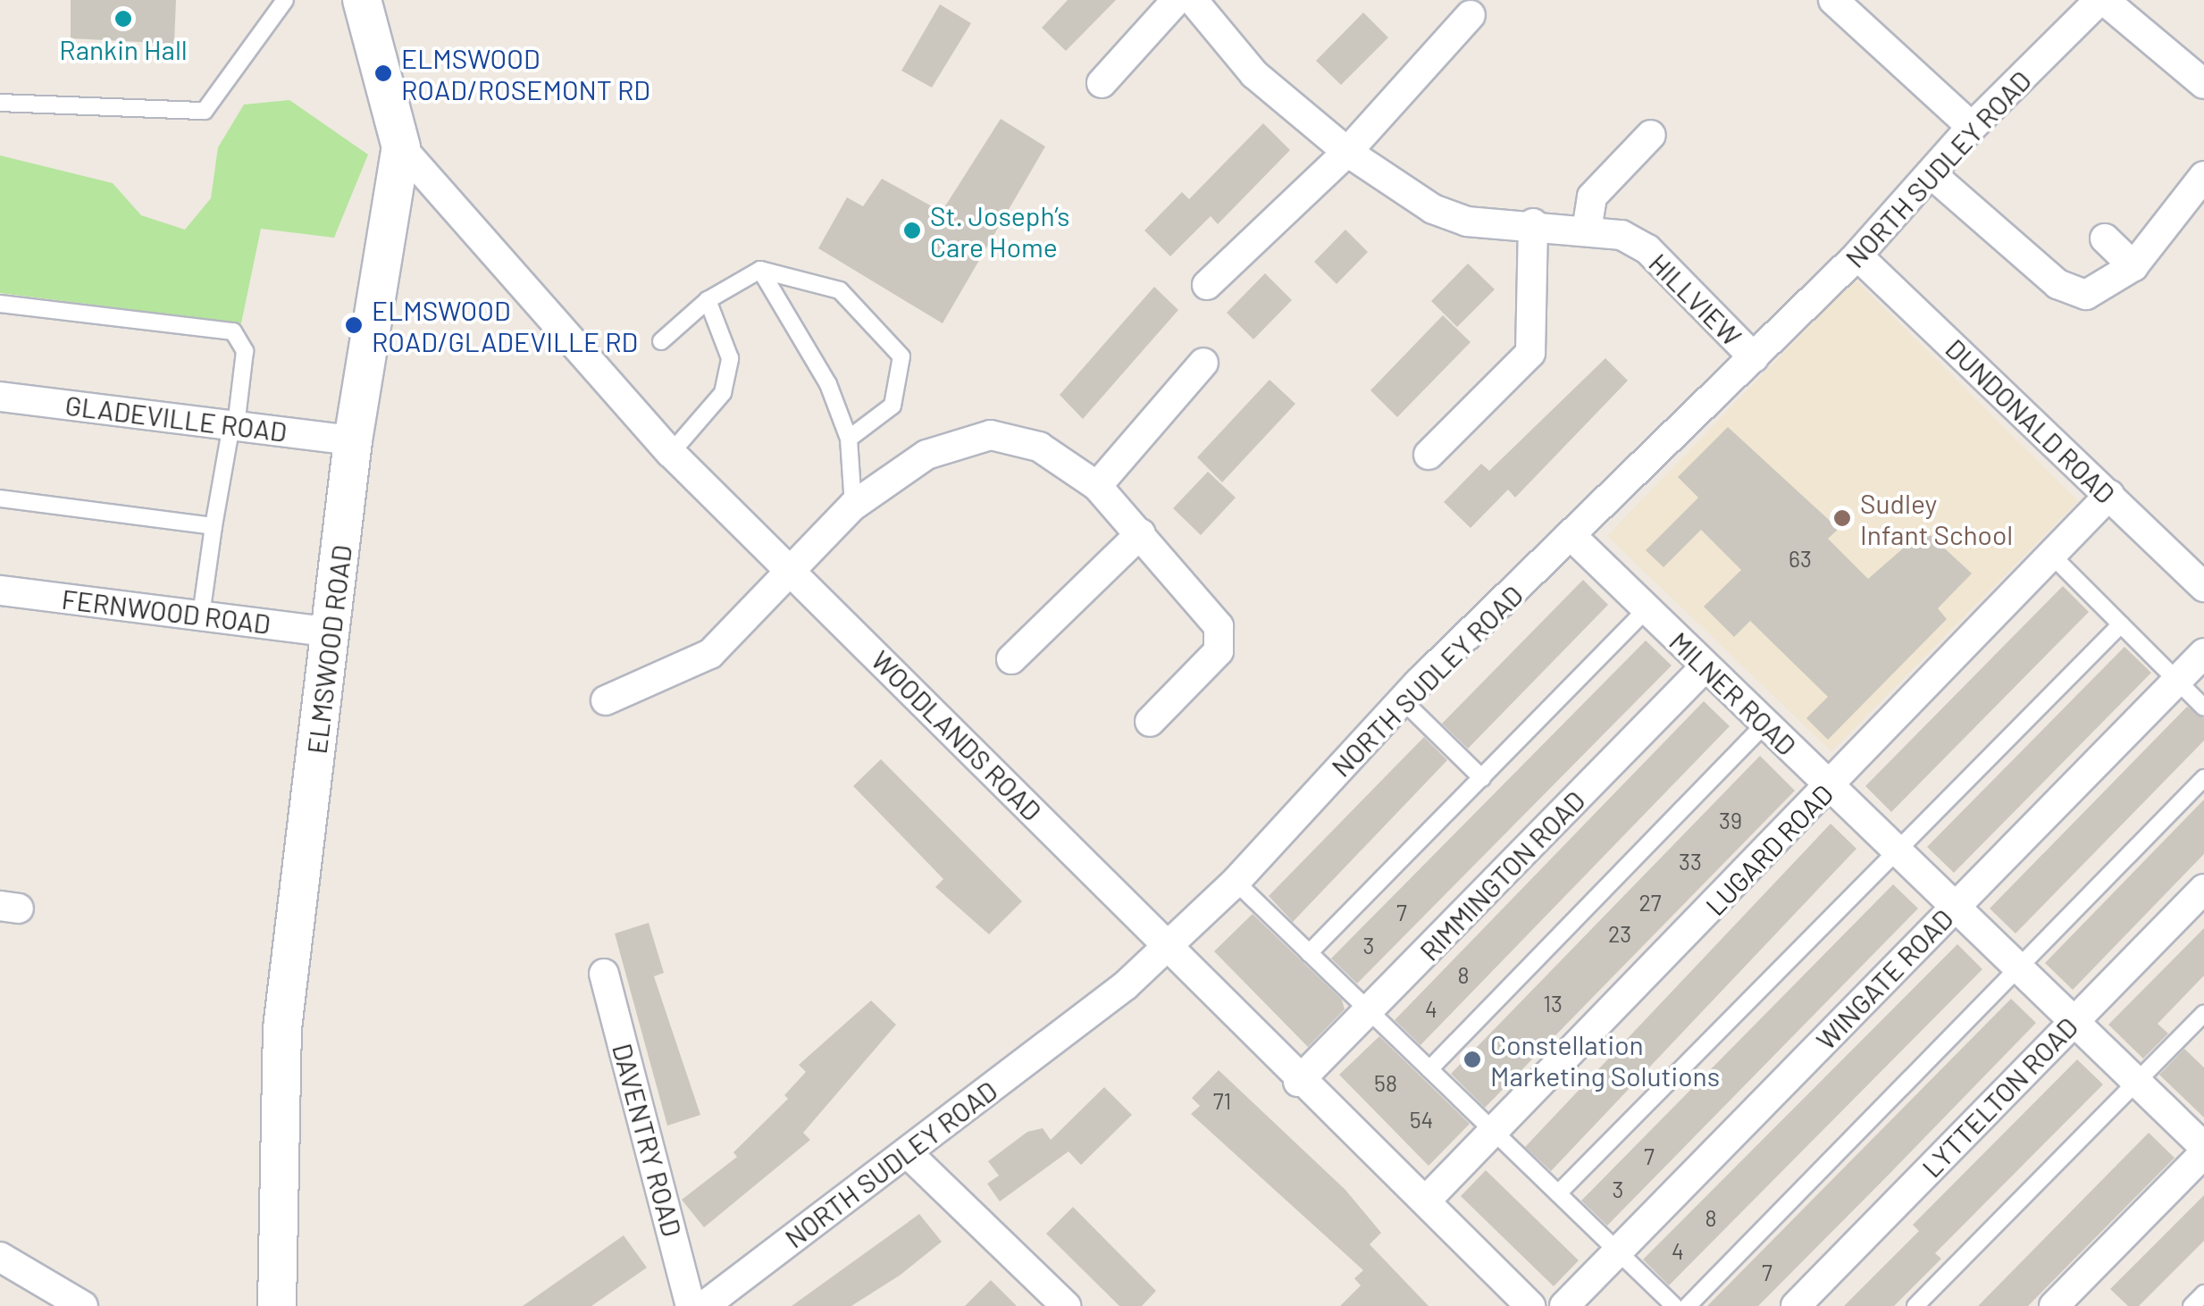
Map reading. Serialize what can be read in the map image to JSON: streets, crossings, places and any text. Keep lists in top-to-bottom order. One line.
{"streets":{"street":["NORTH SUDLEY ROAD","HILLVIEW","GLADEVILLE ROAD","DUNDONALD ROAD","FERNWOOD ROAD","ELMSWOOD ROAD","MILNER ROAD","WOODLANDS ROAD","LUGARD ROAD","RIMMINGTON ROAD","WINGATE ROAD","LYTTELTON ROAD","DAVENTRY ROAD"]},"crossings":[["NORTH SUDLEY ROAD","HILLVIEW"],["NORTH SUDLEY ROAD","DUNDONALD ROAD"],["NORTH SUDLEY ROAD","MILNER ROAD"],["NORTH SUDLEY ROAD","WOODLANDS ROAD"],["GLADEVILLE ROAD","ELMSWOOD ROAD"],["DUNDONALD ROAD","LUGARD ROAD"],["FERNWOOD ROAD","ELMSWOOD ROAD"],["ELMSWOOD ROAD","WOODLANDS ROAD"],["MILNER ROAD","LUGARD ROAD"],["MILNER ROAD","RIMMINGTON ROAD"],["MILNER ROAD","WINGATE ROAD"],["MILNER ROAD","LYTTELTON ROAD"],["WOODLANDS ROAD","LUGARD ROAD"],["WOODLANDS ROAD","RIMMINGTON ROAD"]],"places":["Rankin Hall","ELMSWOOD ROAD/ROSEMONT RD","St. Joseph’s Care Home","ELMSWOOD ROAD/GLADEVILLE RD","Sudley Infant School","Constellation Marketing Solutions"],"house_numbers":["63","39","33","27","7","23","3","8","13","4","58","71","54","7","3","8","4","7"]}
